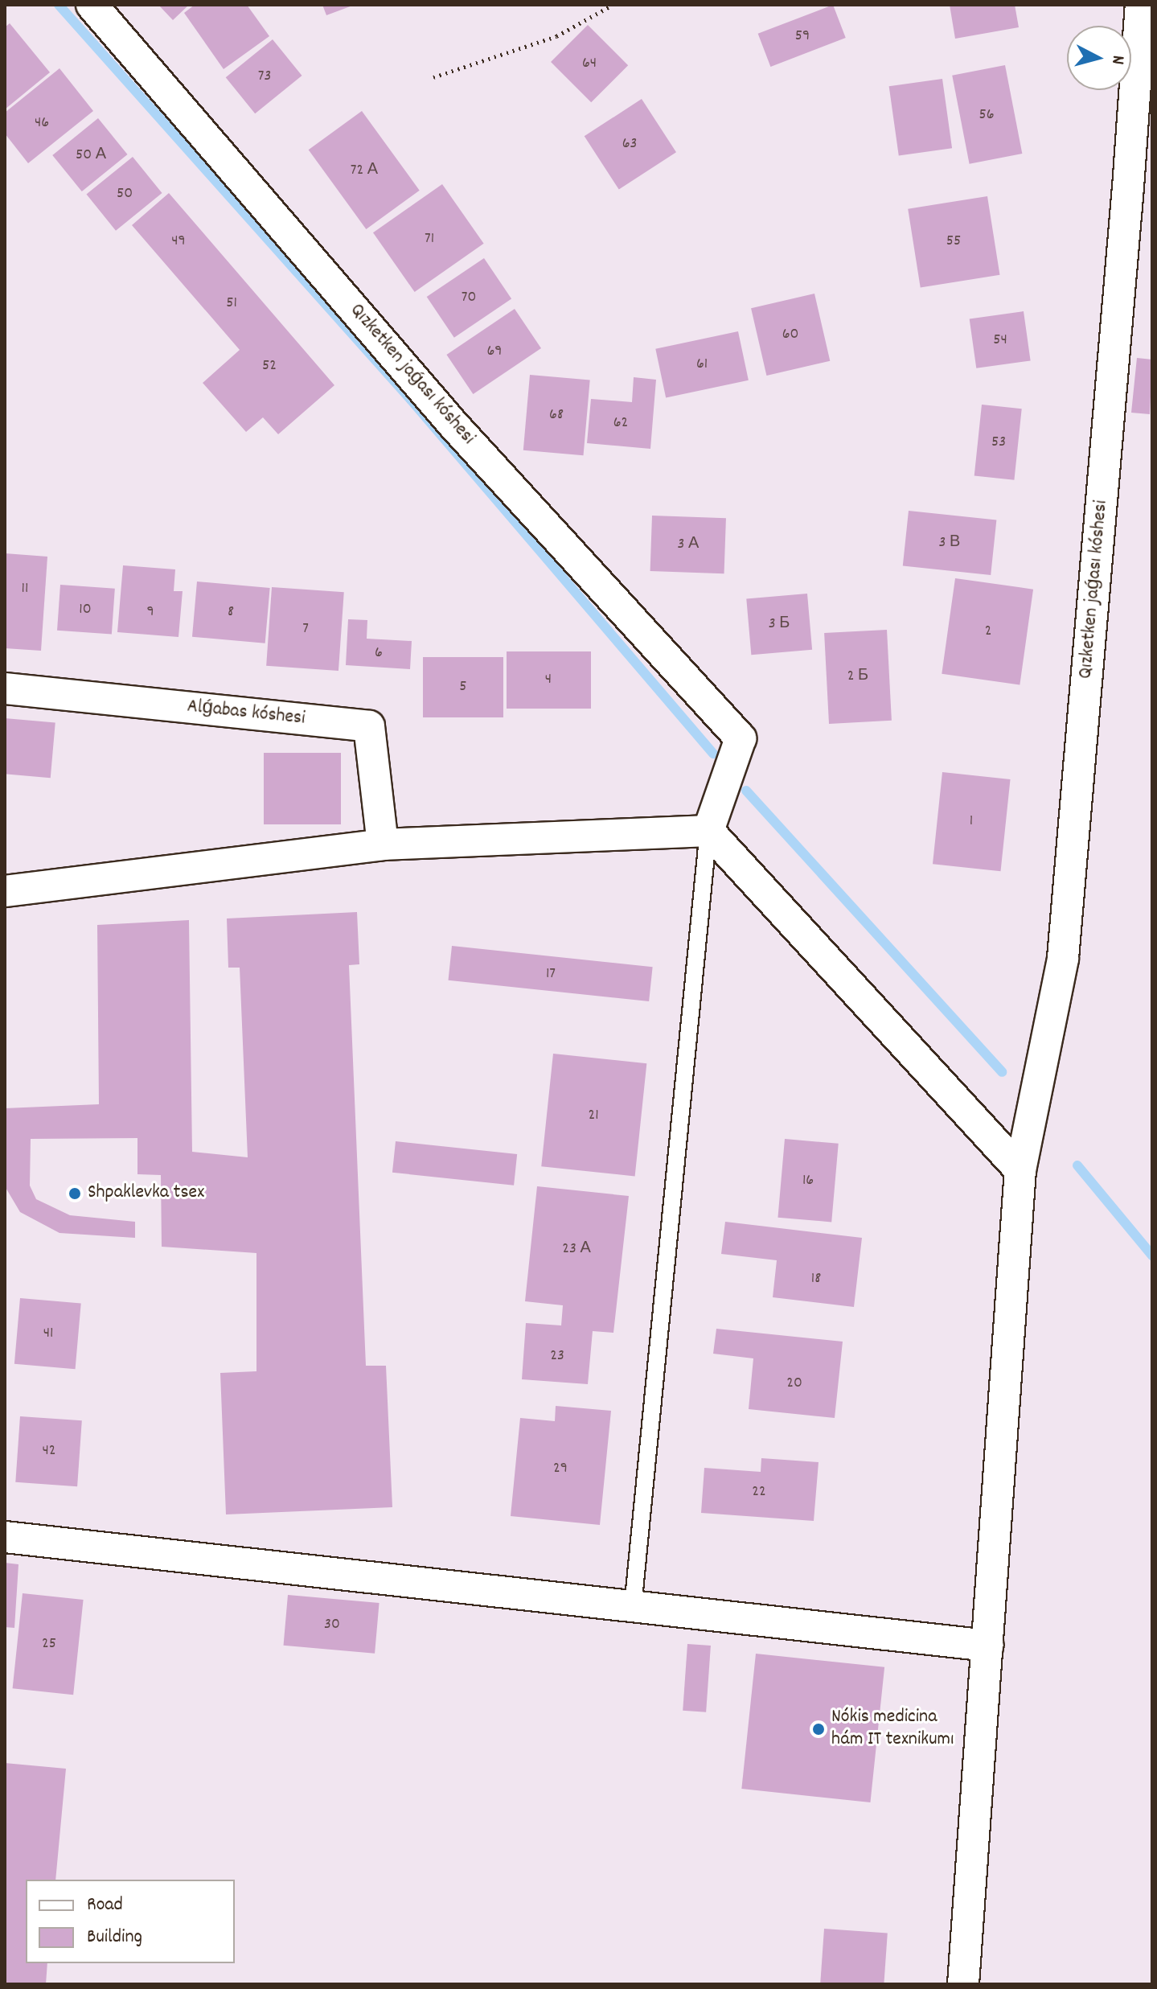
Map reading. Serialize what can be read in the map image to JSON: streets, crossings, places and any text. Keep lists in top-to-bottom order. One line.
{"streets":{"street":["Qızketken jaǵası kóshesi","Alǵabas kóshesi"]},"places":["Shpaklevka tsex","Nókis medicina hám IT texnikumı"],"house_numbers":["59","64","73","56","46","63","50 А","72 А","50","71","49","55","70","51","60","54","69","61","52","68","62","53","3 В","3 А","11","10","9","8","3 Б","7","2","6","2 Б","4","5","1","17","21","16","23 А","18","41","23","20","42","29","22","30","25"],"legend":["Road","Building"],"north":"right"}
